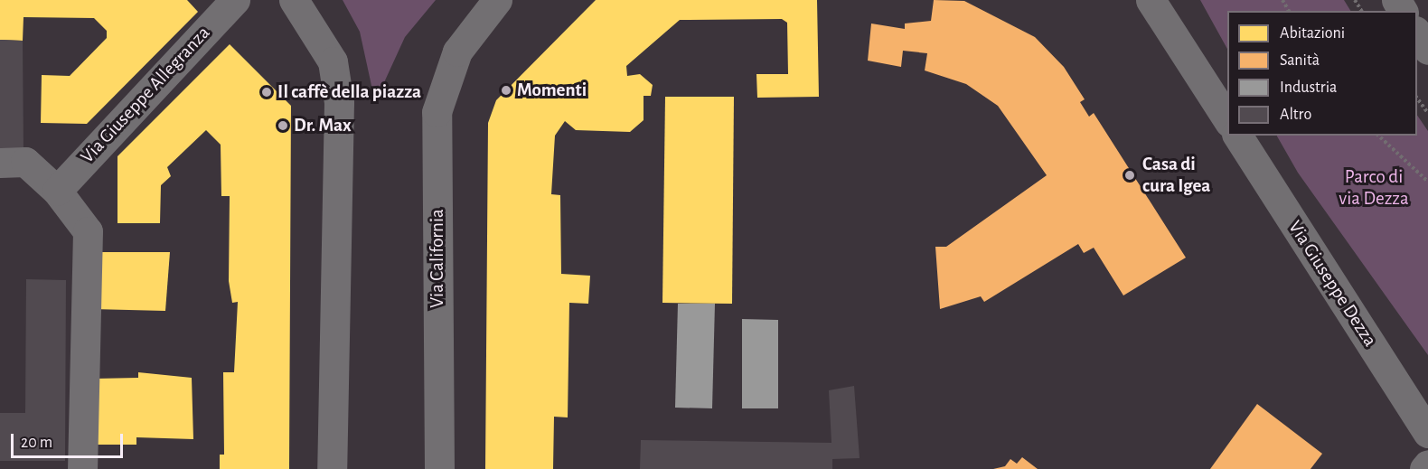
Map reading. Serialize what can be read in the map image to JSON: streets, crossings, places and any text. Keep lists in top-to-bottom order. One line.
{"streets":{"street":["Via Giuseppe Allegranza","Via California","Via Giuseppe Dezza"]},"parks":["Parco di via Dezza"],"places":["Momenti","Il caffè della piazza","Dr. Max","Casa di cura Igea"],"legend":["Abitazioni","Sanità","Industria","Altro"],"scale_bar":"20 m"}
